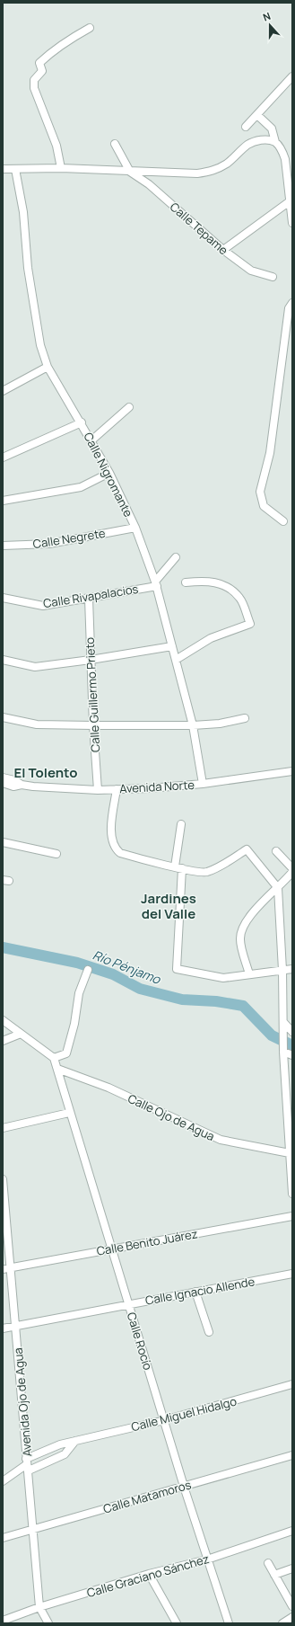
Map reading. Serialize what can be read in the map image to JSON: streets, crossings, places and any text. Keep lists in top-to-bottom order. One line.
{"streets":{"street":["Calle Tepame","Calle Nigromante","Calle Negrete","Calle Rivapalacios","Calle Guillermo Prieto","Avenida Norte","Calle Ojo de Agua","Calle Benito Juárez","Calle Ignacio Allende","Calle Rocío","Avenida Ojo de Agua","Calle Miguel Hidalgo","Calle Matamoros","Calle Graciano Sánchez"]},"crossings":[["Calle Nigromante","Calle Negrete"],["Calle Nigromante","Calle Rivapalacios"],["Calle Nigromante","Avenida Norte"],["Calle Rivapalacios","Calle Guillermo Prieto"],["Calle Guillermo Prieto","Avenida Norte"],["Calle Ojo de Agua","Calle Rocío"],["Calle Benito Juárez","Calle Rocío"],["Calle Benito Juárez","Avenida Ojo de Agua"],["Calle Ignacio Allende","Calle Rocío"],["Calle Ignacio Allende","Avenida Ojo de Agua"],["Calle Rocío","Calle Miguel Hidalgo"],["Calle Rocío","Calle Matamoros"],["Calle Rocío","Calle Graciano Sánchez"],["Avenida Ojo de Agua","Calle Miguel Hidalgo"],["Avenida Ojo de Agua","Calle Matamoros"],["Avenida Ojo de Agua","Calle Graciano Sánchez"]],"districts":["El Tolento","Jardines del Valle"],"water":["Río Pénjamo"],"north":"top"}
